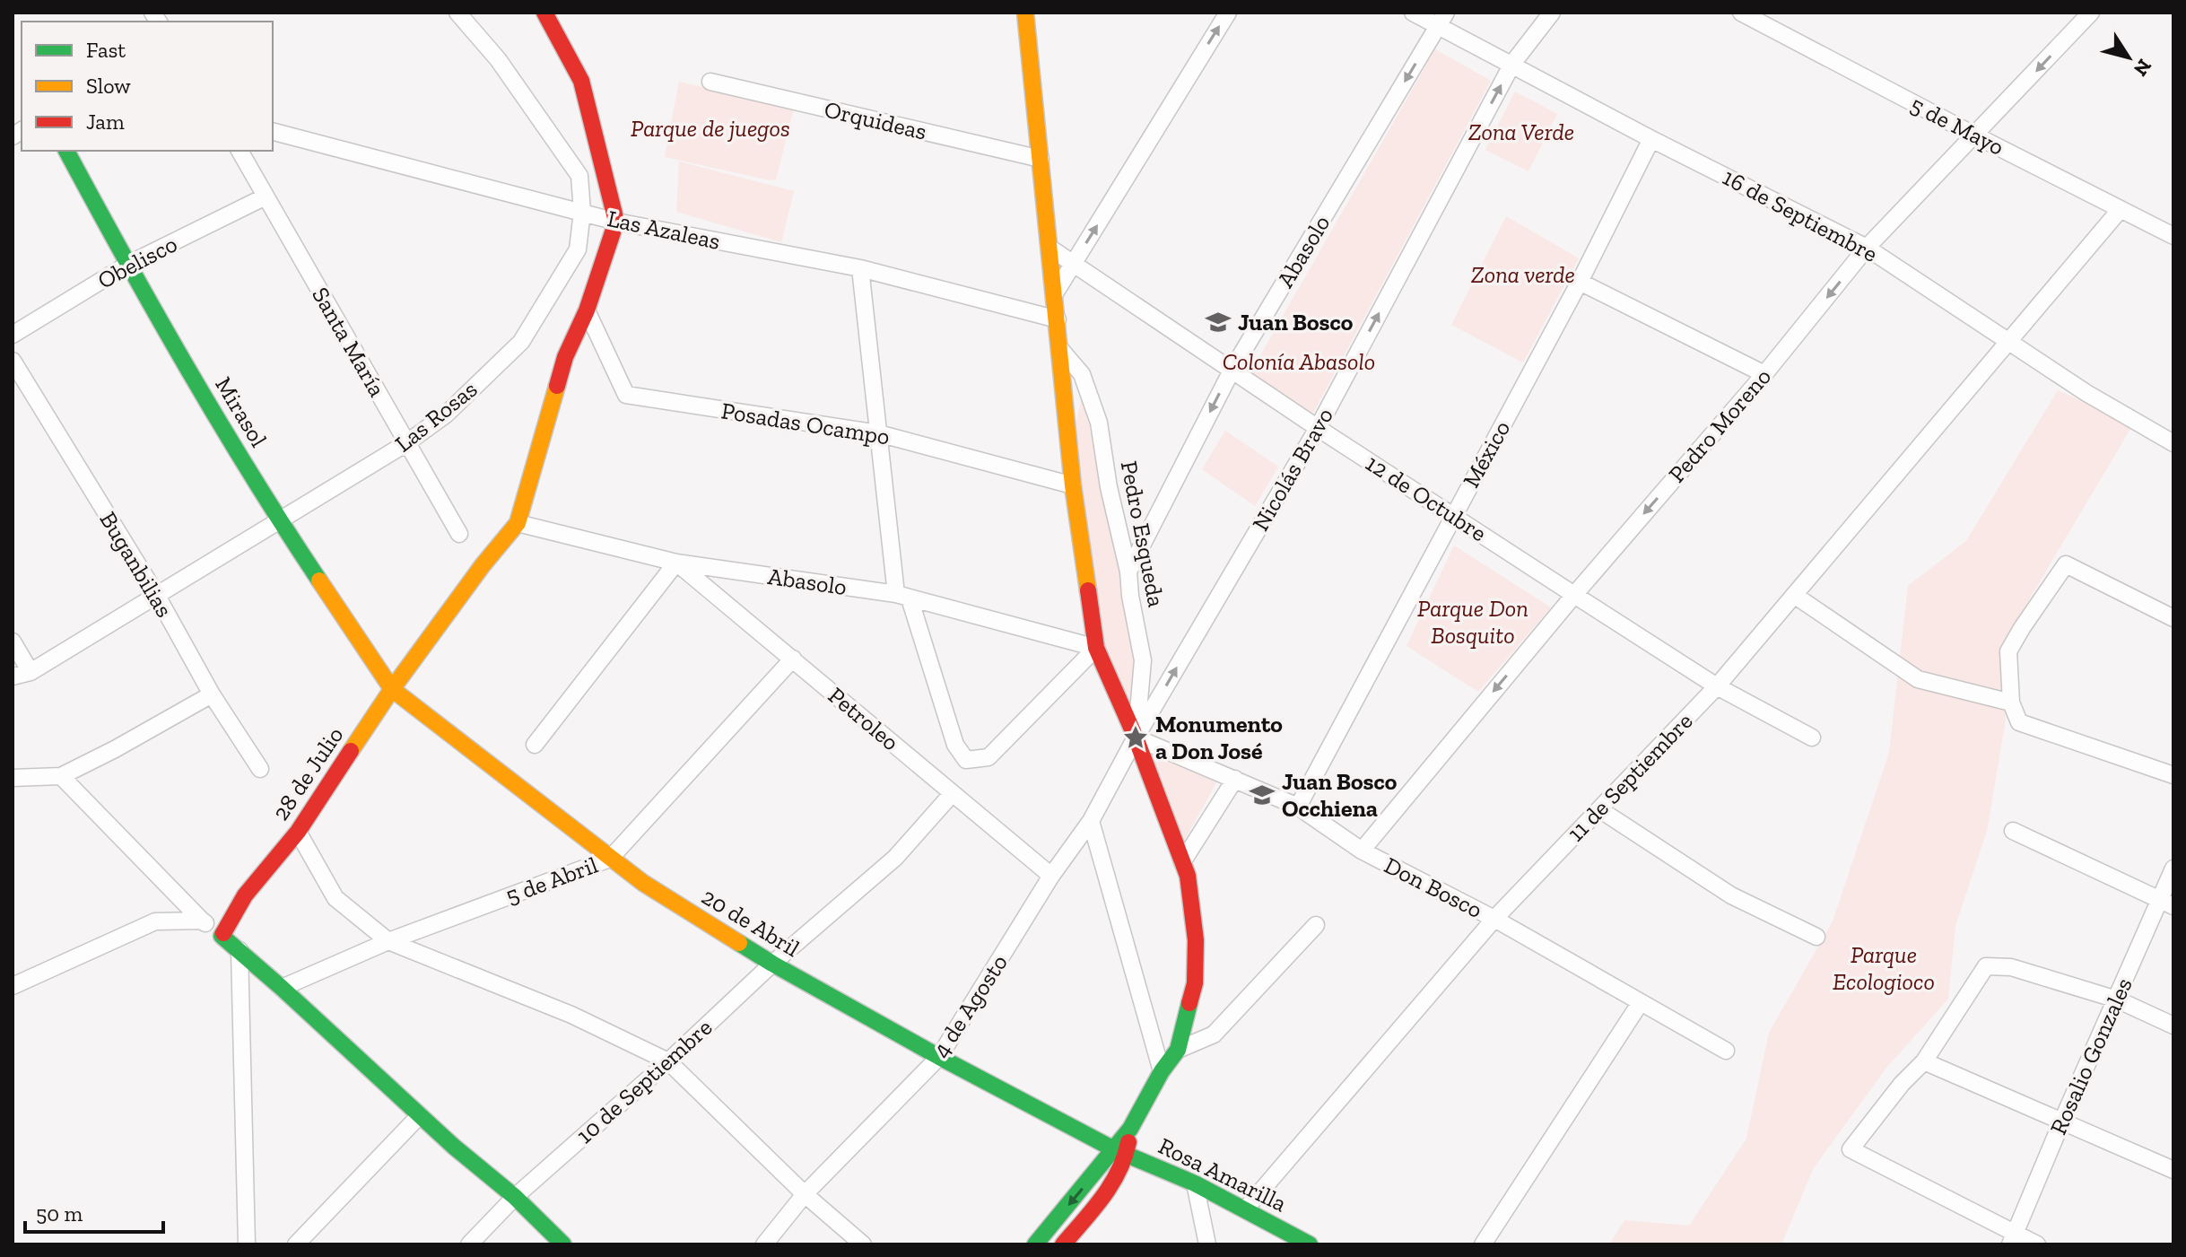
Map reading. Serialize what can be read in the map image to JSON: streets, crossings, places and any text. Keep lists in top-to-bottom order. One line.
{"streets":{"street":["Orquideas","5 de Mayo","16 de Septiembre","Las Azaleas","Abasolo","Obelisco","Santa María","Mirasol","Las Rosas","Posadas Ocampo","Pedro Moreno","México","Nicolás Bravo","12 de Octubre","Pedro Esqueda","Buganbilias","Petroleo","28 de Julio","11 de Septiembre","5 de Abril","Don Bosco","20 de Abril","4 de Agosto","Rosalio Gonzales","10 de Septiembre","Rosa Amarilla"]},"crossings":[["Orquideas","Pedro Esqueda"],["5 de Mayo","Pedro Moreno"],["5 de Mayo","11 de Septiembre"],["16 de Septiembre","Abasolo"],["16 de Septiembre","Pedro Moreno"],["16 de Septiembre","México"],["16 de Septiembre","Nicolás Bravo"],["16 de Septiembre","11 de Septiembre"],["Las Azaleas","Las Rosas"],["Las Azaleas","Pedro Esqueda"],["Las Azaleas","28 de Julio"],["Abasolo","12 de Octubre"],["Abasolo","Pedro Esqueda"],["Abasolo","Petroleo"],["Abasolo","28 de Julio"],["Obelisco","Santa María"],["Obelisco","Mirasol"],["Santa María","Las Rosas"],["Mirasol","Las Rosas"],["Mirasol","28 de Julio"],["Mirasol","20 de Abril"],["Las Rosas","Buganbilias"],["Posadas Ocampo","Pedro Esqueda"],["Posadas Ocampo","28 de Julio"],["Pedro Moreno","12 de Octubre"],["Pedro Moreno","Don Bosco"],["México","12 de Octubre"],["México","Don Bosco"],["Nicolás Bravo","12 de Octubre"],["Nicolás Bravo","Pedro Esqueda"],["Nicolás Bravo","Don Bosco"],["Nicolás Bravo","4 de Agosto"],["12 de Octubre","Pedro Esqueda"],["12 de Octubre","11 de Septiembre"],["Pedro Esqueda","Don Bosco"],["Pedro Esqueda","20 de Abril"],["Pedro Esqueda","4 de Agosto"],["Pedro Esqueda","Rosa Amarilla"],["Petroleo","5 de Abril"],["Petroleo","4 de Agosto"],["Petroleo","10 de Septiembre"],["28 de Julio","20 de Abril"],["11 de Septiembre","Don Bosco"],["11 de Septiembre","Rosa Amarilla"],["5 de Abril","20 de Abril"],["Don Bosco","4 de Agosto"],["20 de Abril","4 de Agosto"],["20 de Abril","10 de Septiembre"],["20 de Abril","Rosa Amarilla"]],"one_way":["Abasolo","Pedro Moreno","Nicolás Bravo"],"parks":["Parque de juegos","Zona Verde","Zona verde","Colonía Abasolo","Parque Don Bosquito","Parque Ecologioco"],"places":{"school or university":["Juan Bosco","Juan Bosco Occhiena"],"place":["Monumento a Don José"]},"legend":["Fast","Slow","Jam"],"scale_bar":"50 m","north":"bottom right"}
